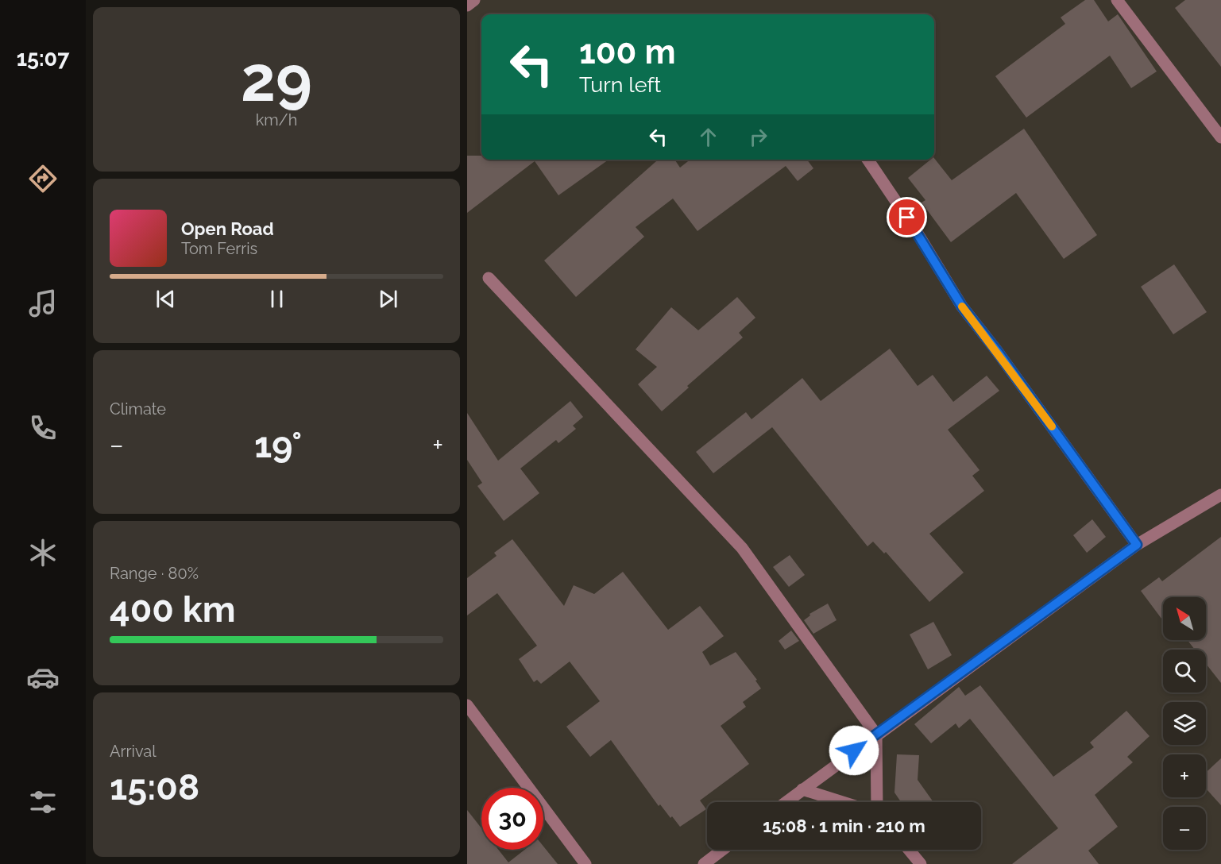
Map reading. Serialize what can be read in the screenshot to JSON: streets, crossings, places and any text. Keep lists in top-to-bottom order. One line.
{"north":"top left","page":{"tabs":"15:07","tile":[["29","km/h"],"Climate",["Range · 80%","400 km"],["Arrival","15:08"]],"turn":["100 m","Turn left"],"song":["Open Road","Tom Ferris"],"heat":["−","19°","+"],"map_buttons":["+","−"],"limit":"30","trip":"15:08 · 1 min · 210 m"}}
